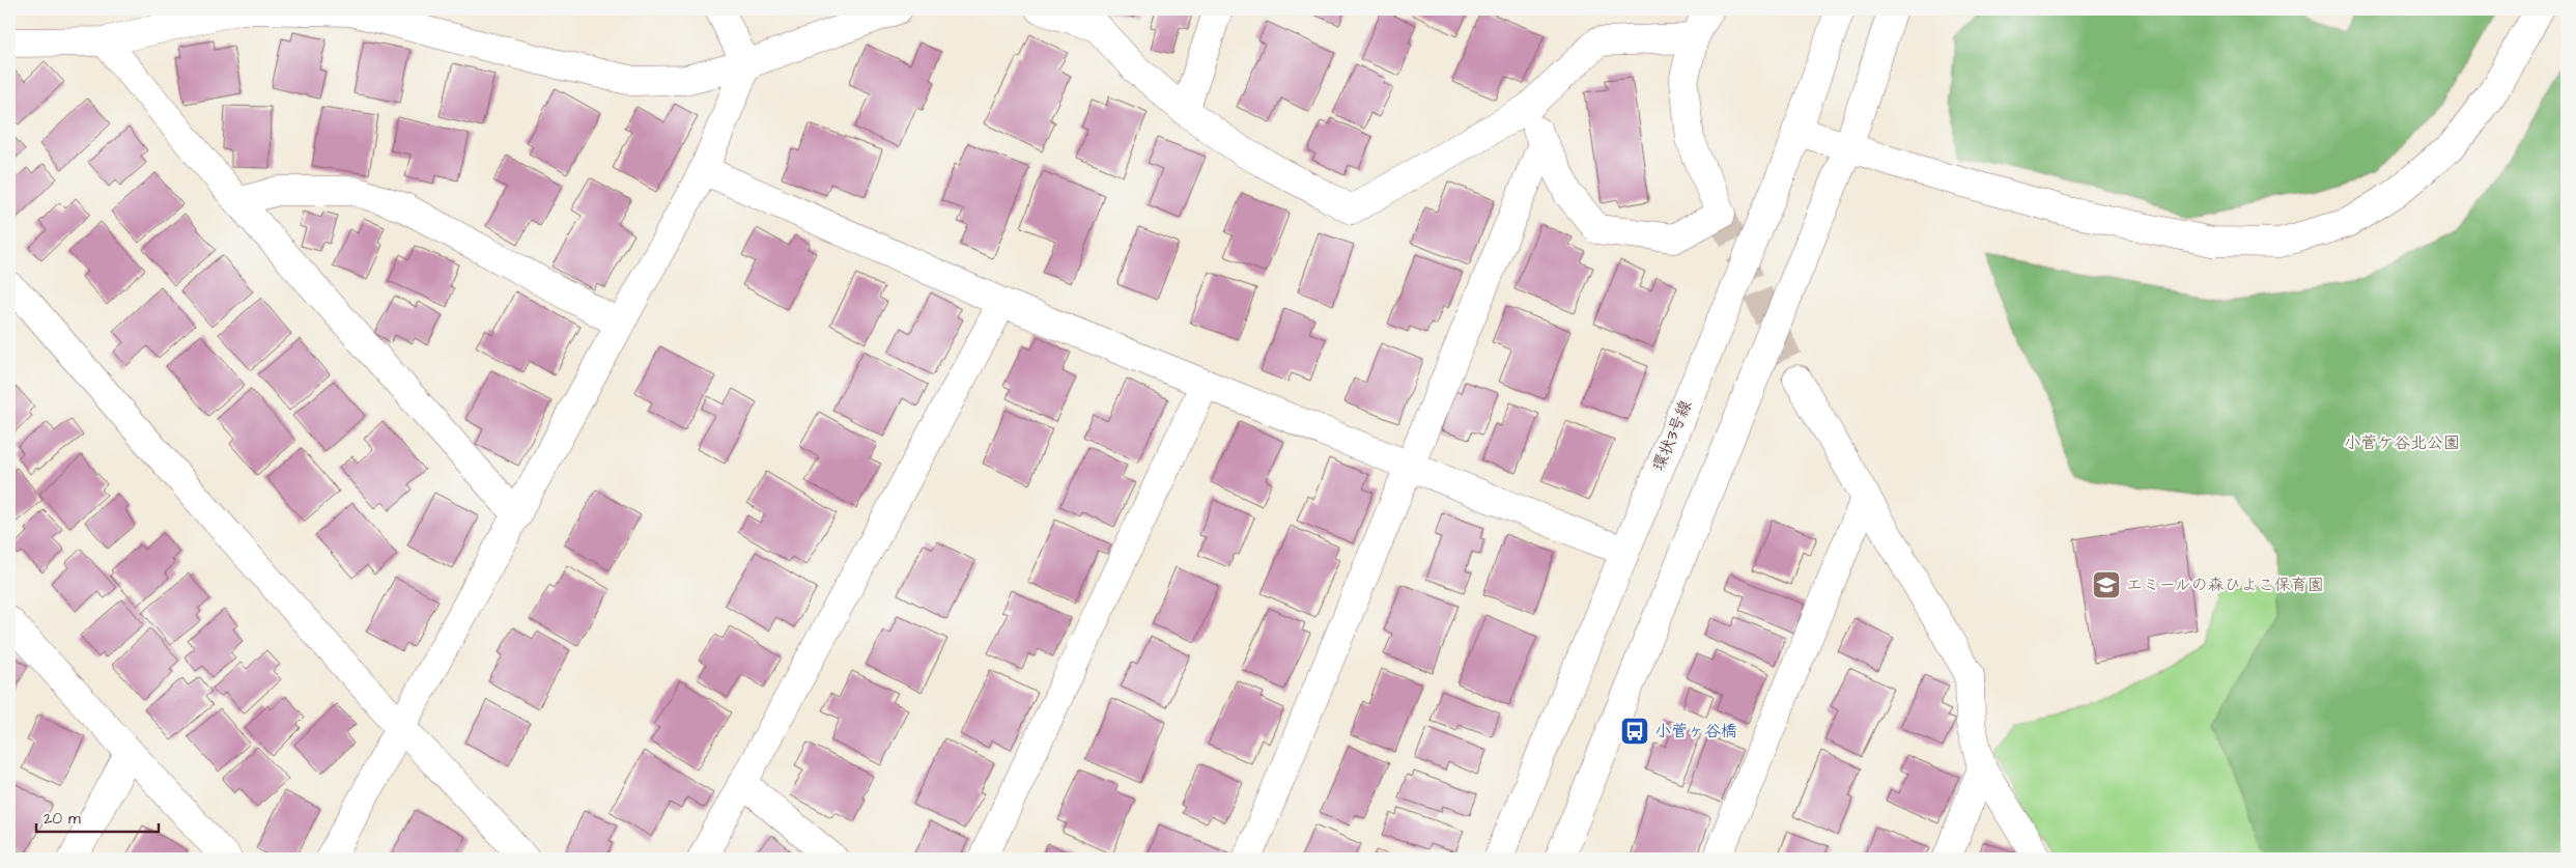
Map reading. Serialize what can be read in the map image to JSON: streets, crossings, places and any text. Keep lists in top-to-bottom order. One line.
{"streets":{"street":["環状3号線"]},"parks":["小菅ケ谷北公園"],"places":{"school or university":["エミールの森ひよこ保育園"],"bus stop":["小菅ヶ谷橋"]},"scale_bar":"20 m"}
